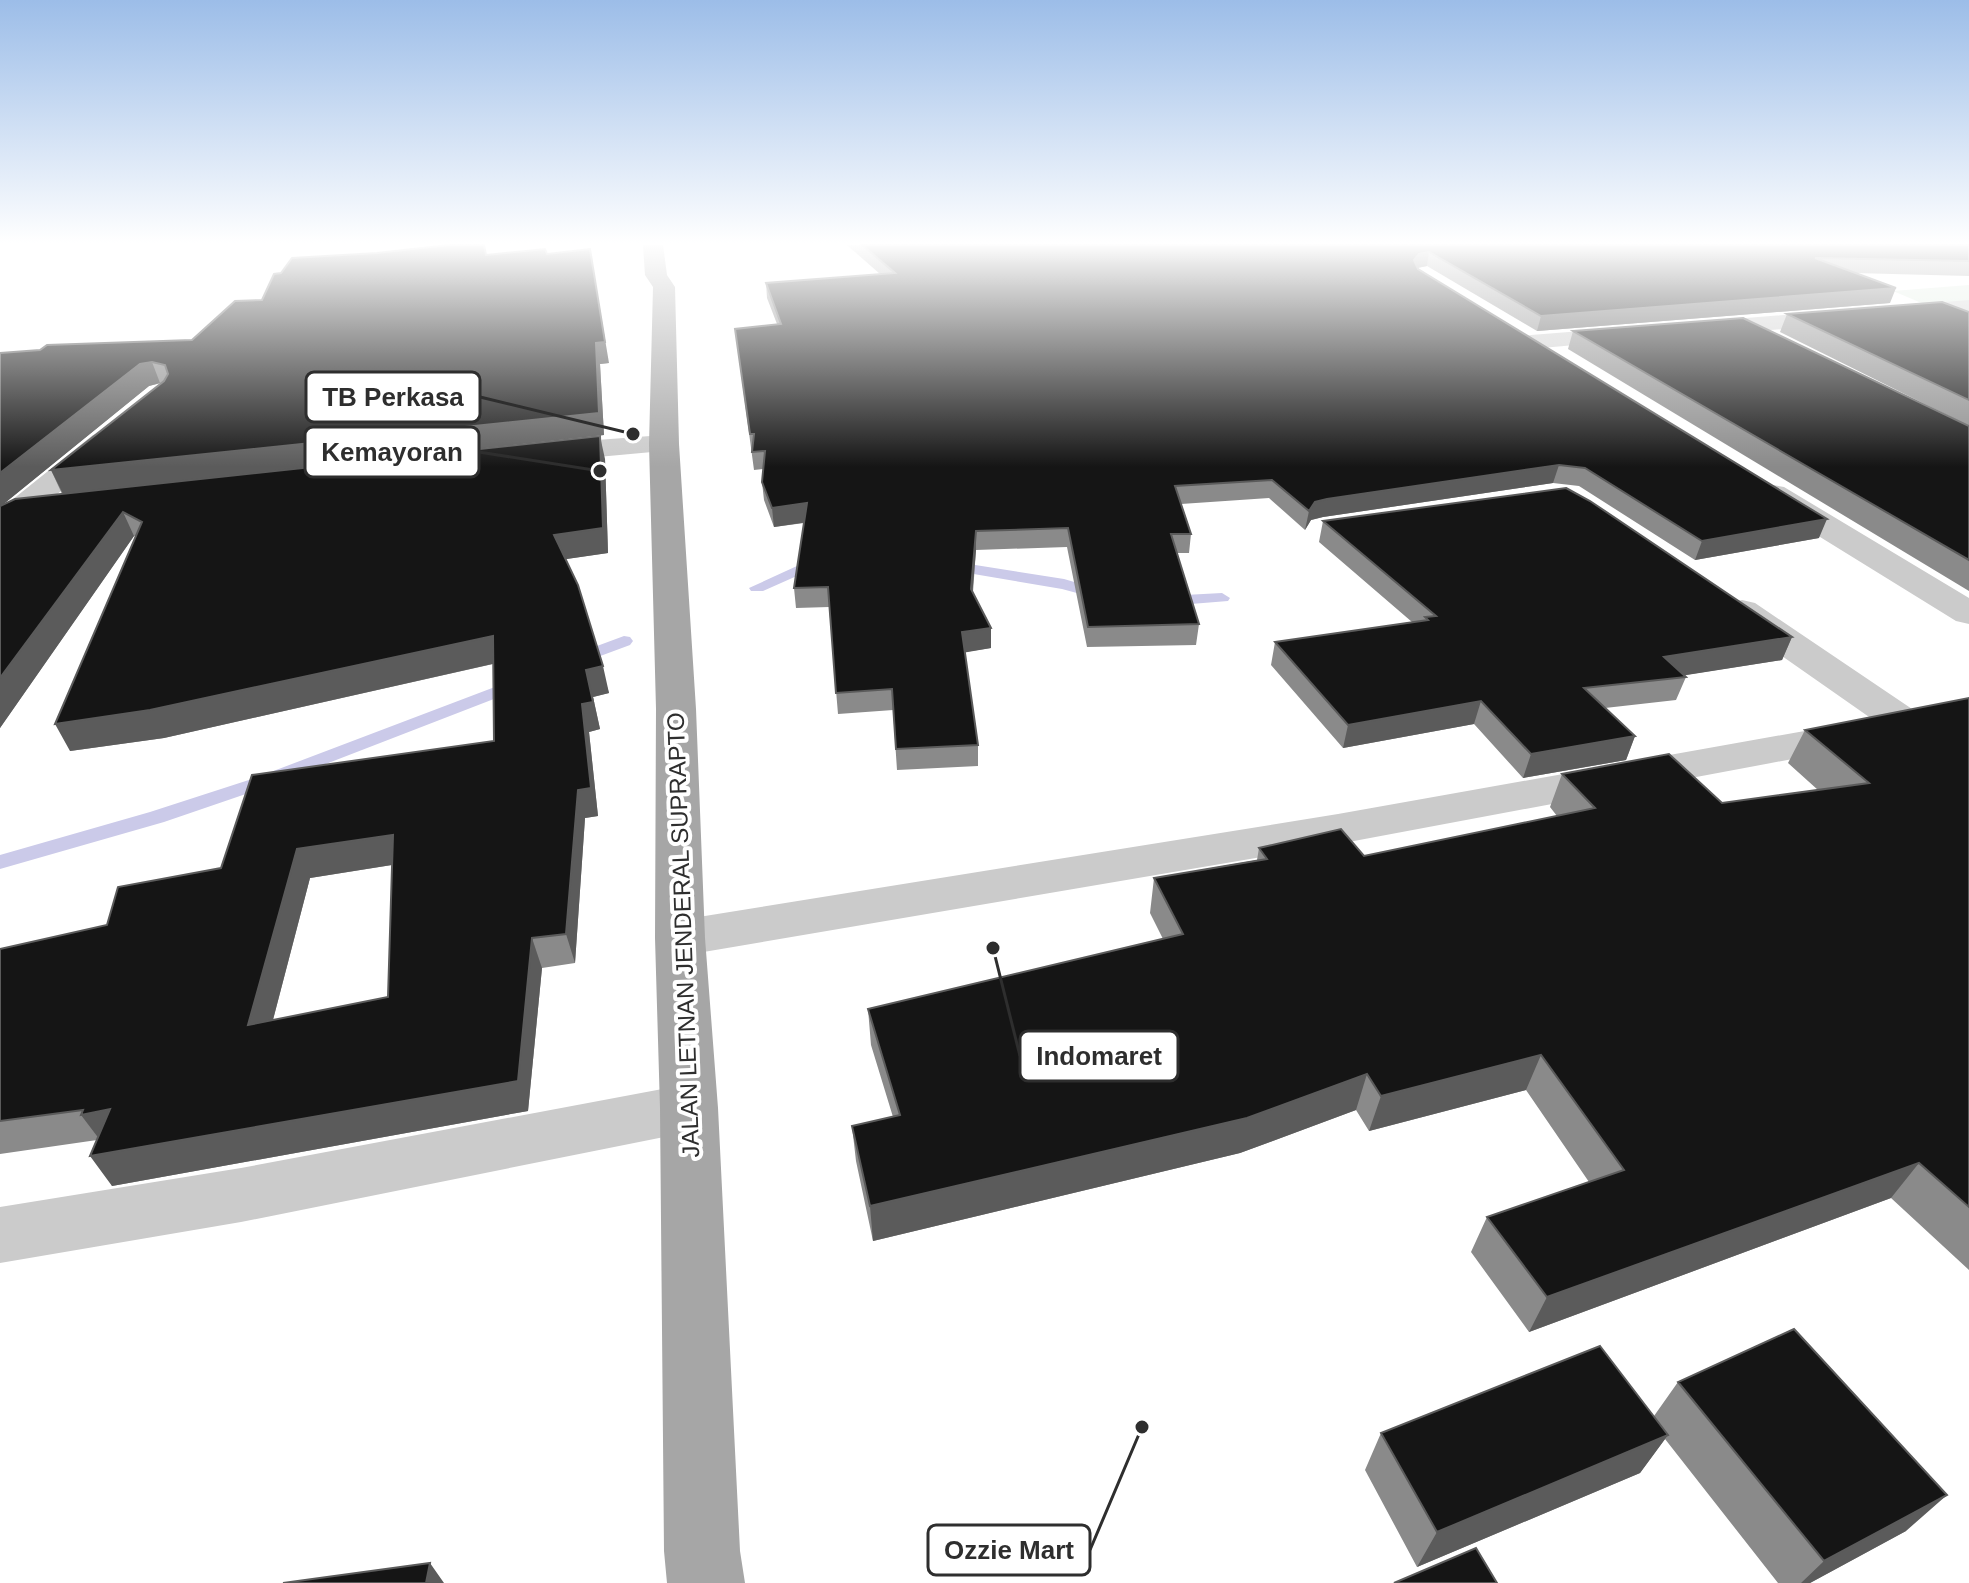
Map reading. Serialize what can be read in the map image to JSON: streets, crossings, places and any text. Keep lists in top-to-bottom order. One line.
{"streets":{"main road":["JALAN LETNAN JENDERAL SUPRAPTO"]},"places":["TB Perkasa","Kemayoran","Indomaret","Ozzie Mart"]}
